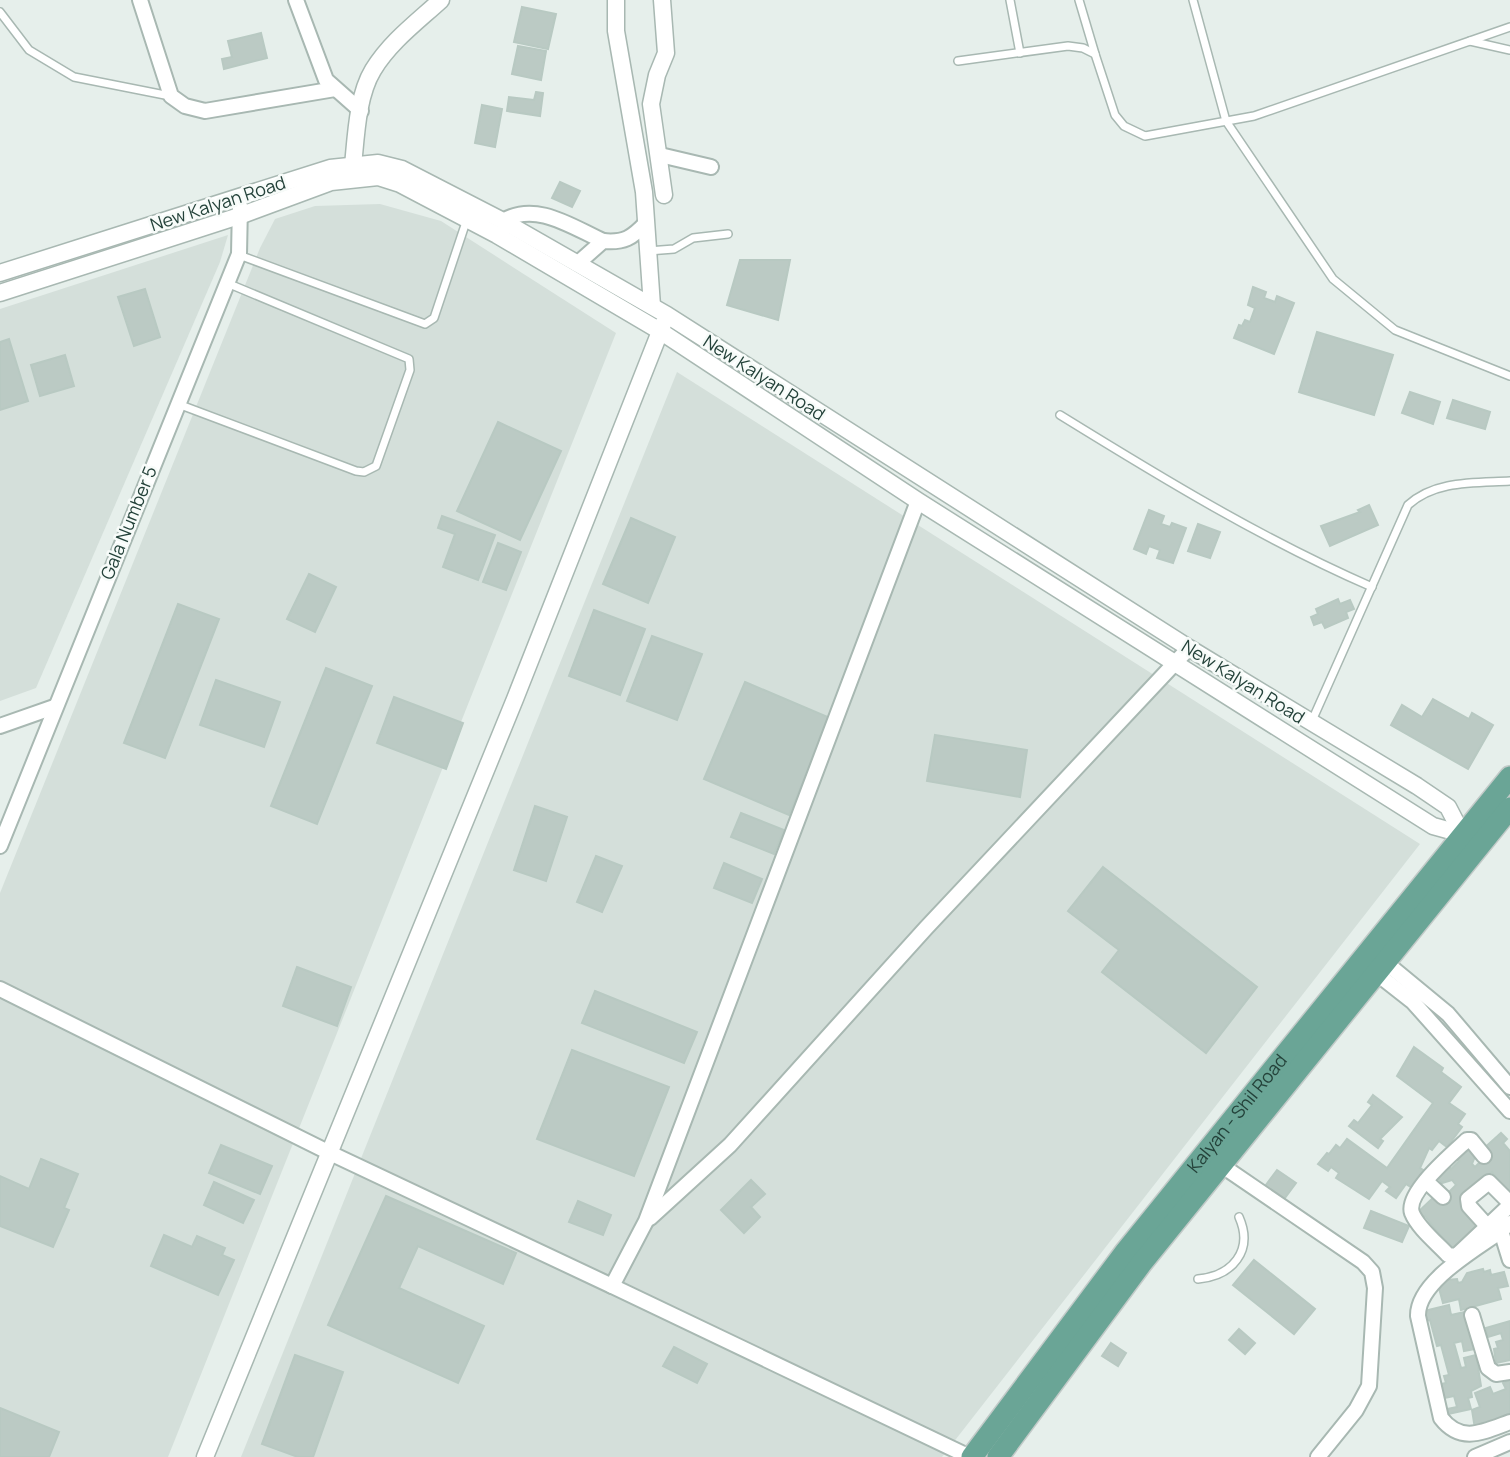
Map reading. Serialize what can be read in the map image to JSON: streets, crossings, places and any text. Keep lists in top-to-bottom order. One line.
{"streets":{"main road":["Kalyan - Shil Road"],"street":["New Kalyan Road","Gala Number 5"]},"crossings":[["New Kalyan Road","Gala Number 5"],["New Kalyan Road","Kalyan - Shil Road"]]}
